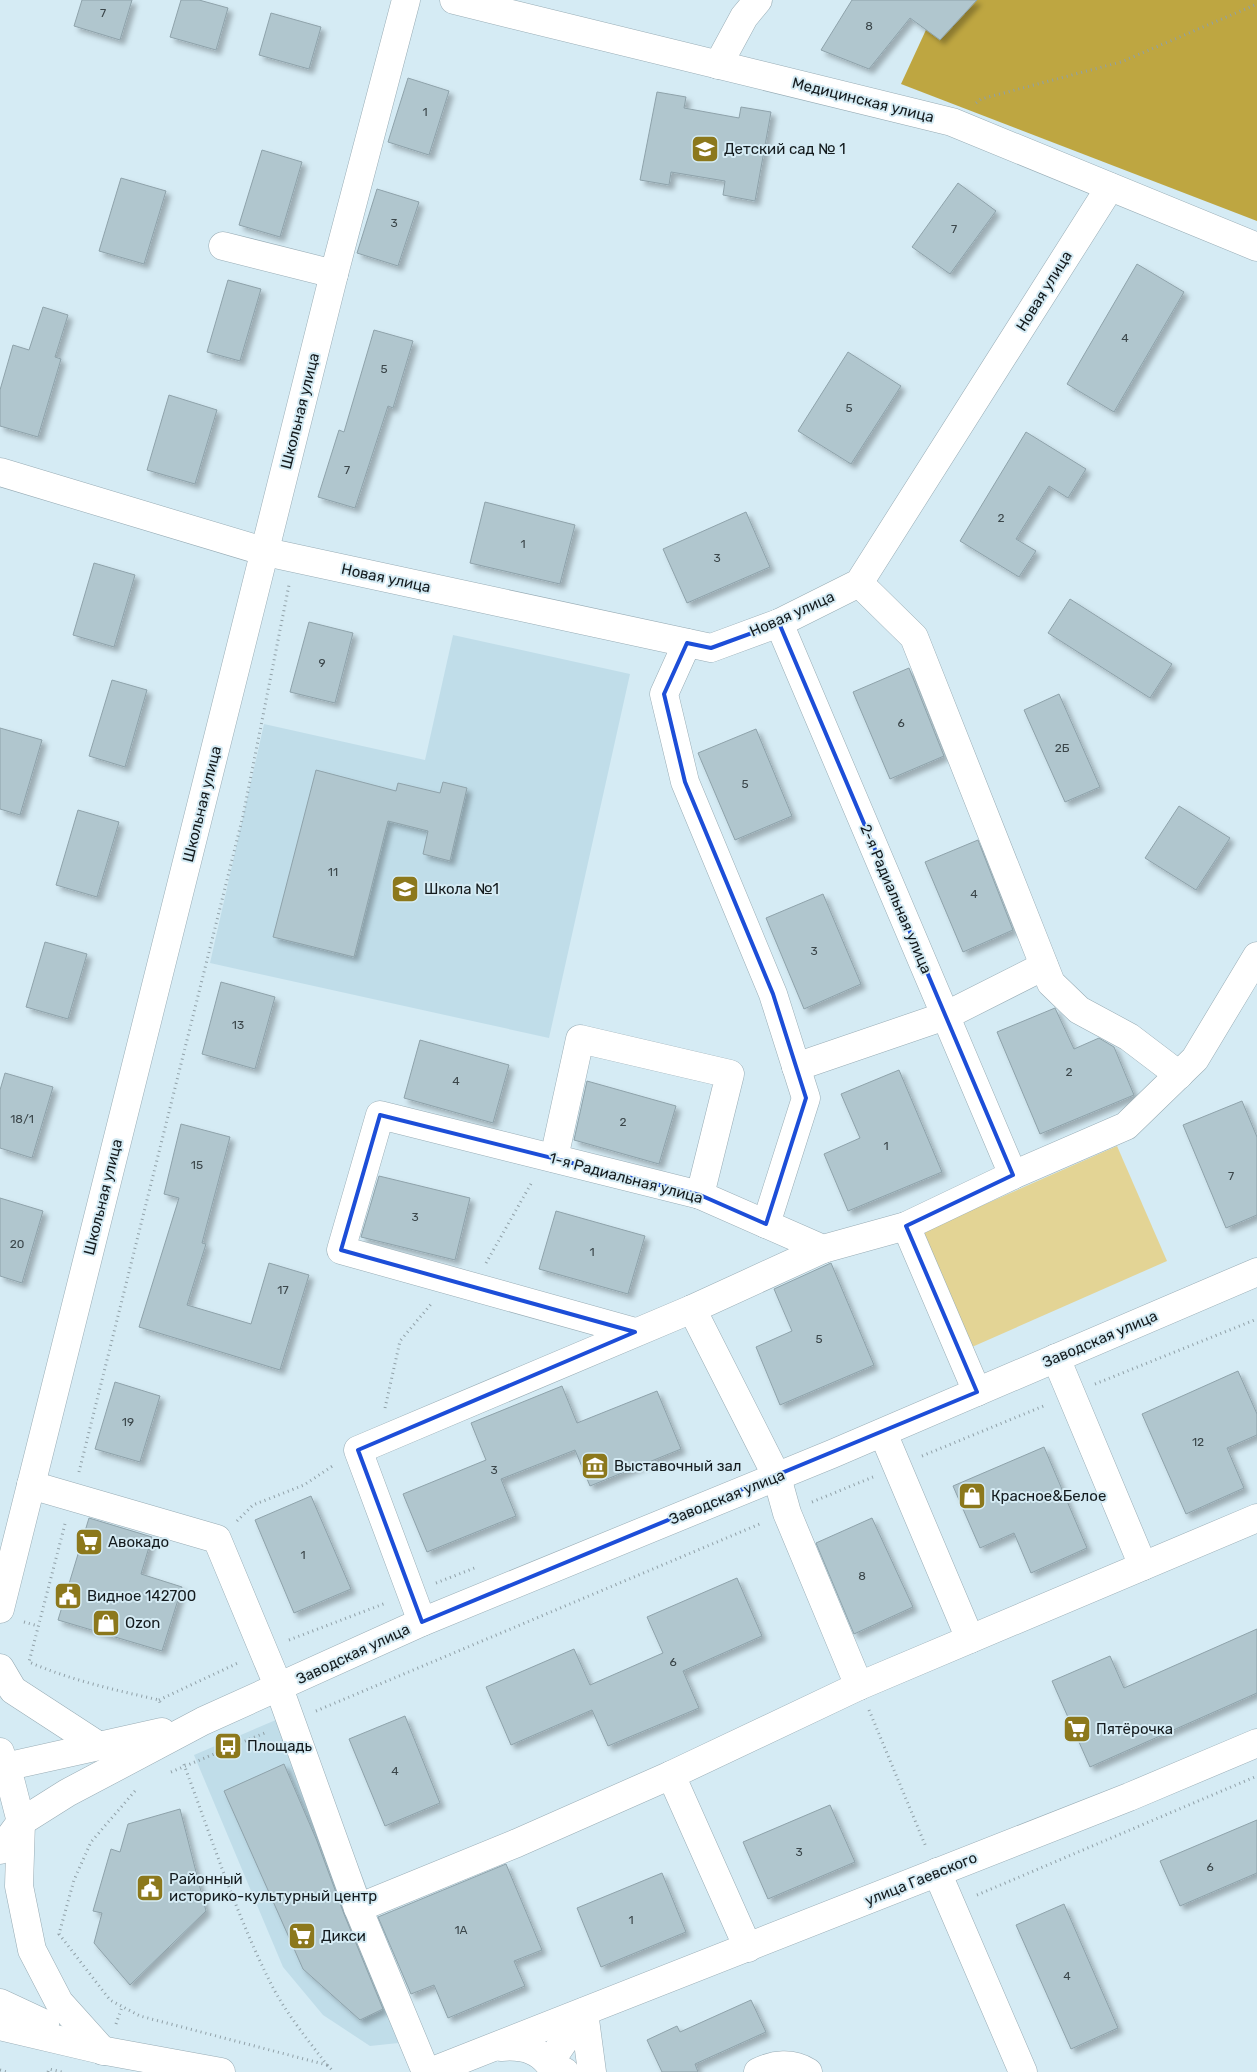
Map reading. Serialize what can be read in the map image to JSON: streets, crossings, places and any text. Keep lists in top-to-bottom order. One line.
{"streets":{"street":["Медицинская улица","Новая улица","Школьная улица","2-я Радиальная улица","1-я Радиальная улица","Заводская улица","улица Гаевского"]},"crossings":[["Медицинская улица","Новая улица"],["Новая улица","Школьная улица"],["Новая улица","2-я Радиальная улица"]],"places":{"school or university":["Детский сад № 1","Школа №1"],"museum":["Выставочный зал"],"shop":["Красное&Белое","Ozon"],"supermarket":["Авокадо","Пятёрочка","Дикси"],"public building":["Видное 142700","Районный историко-культурный центр"],"bus stop":["Площадь"]},"house_numbers":["7","8","1","3","7","4","5","5","7","2","1","3","9","6","2Б","5","11","4","3","13","2","4","18/1","2","1","15","7","3","20","1","17","5","19","12","3","1","8","6","4","3","6","1","1А","4"]}
